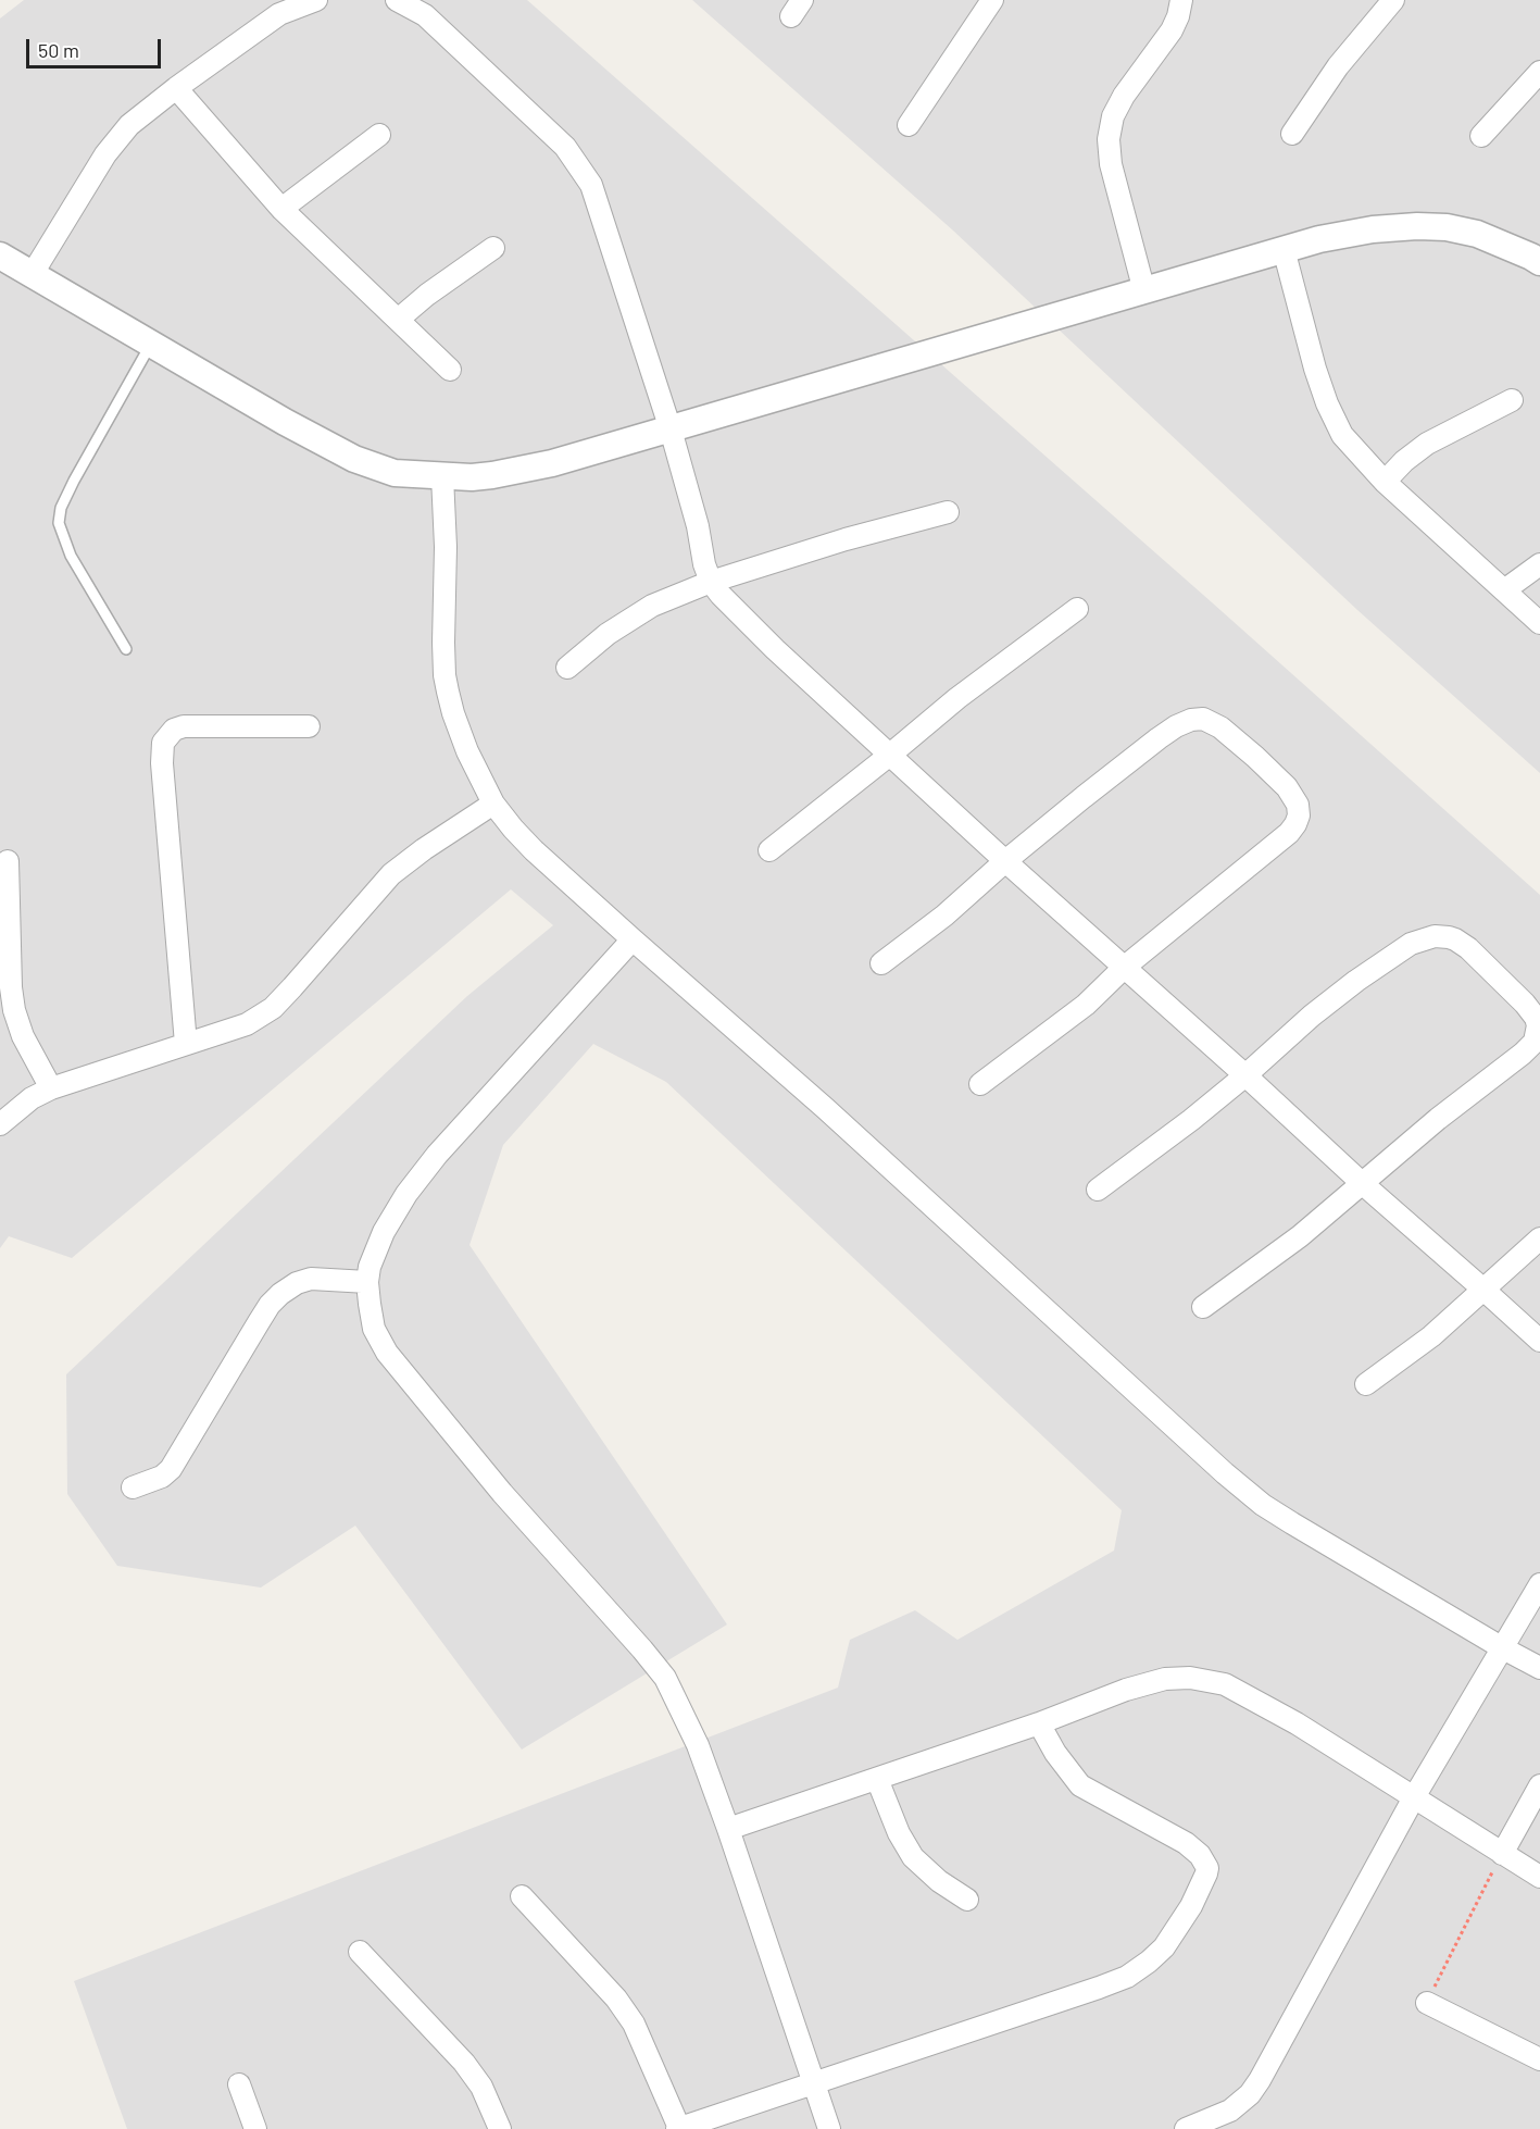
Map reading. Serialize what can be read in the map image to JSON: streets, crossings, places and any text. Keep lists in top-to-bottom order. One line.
{"scale_bar":"50 m"}
